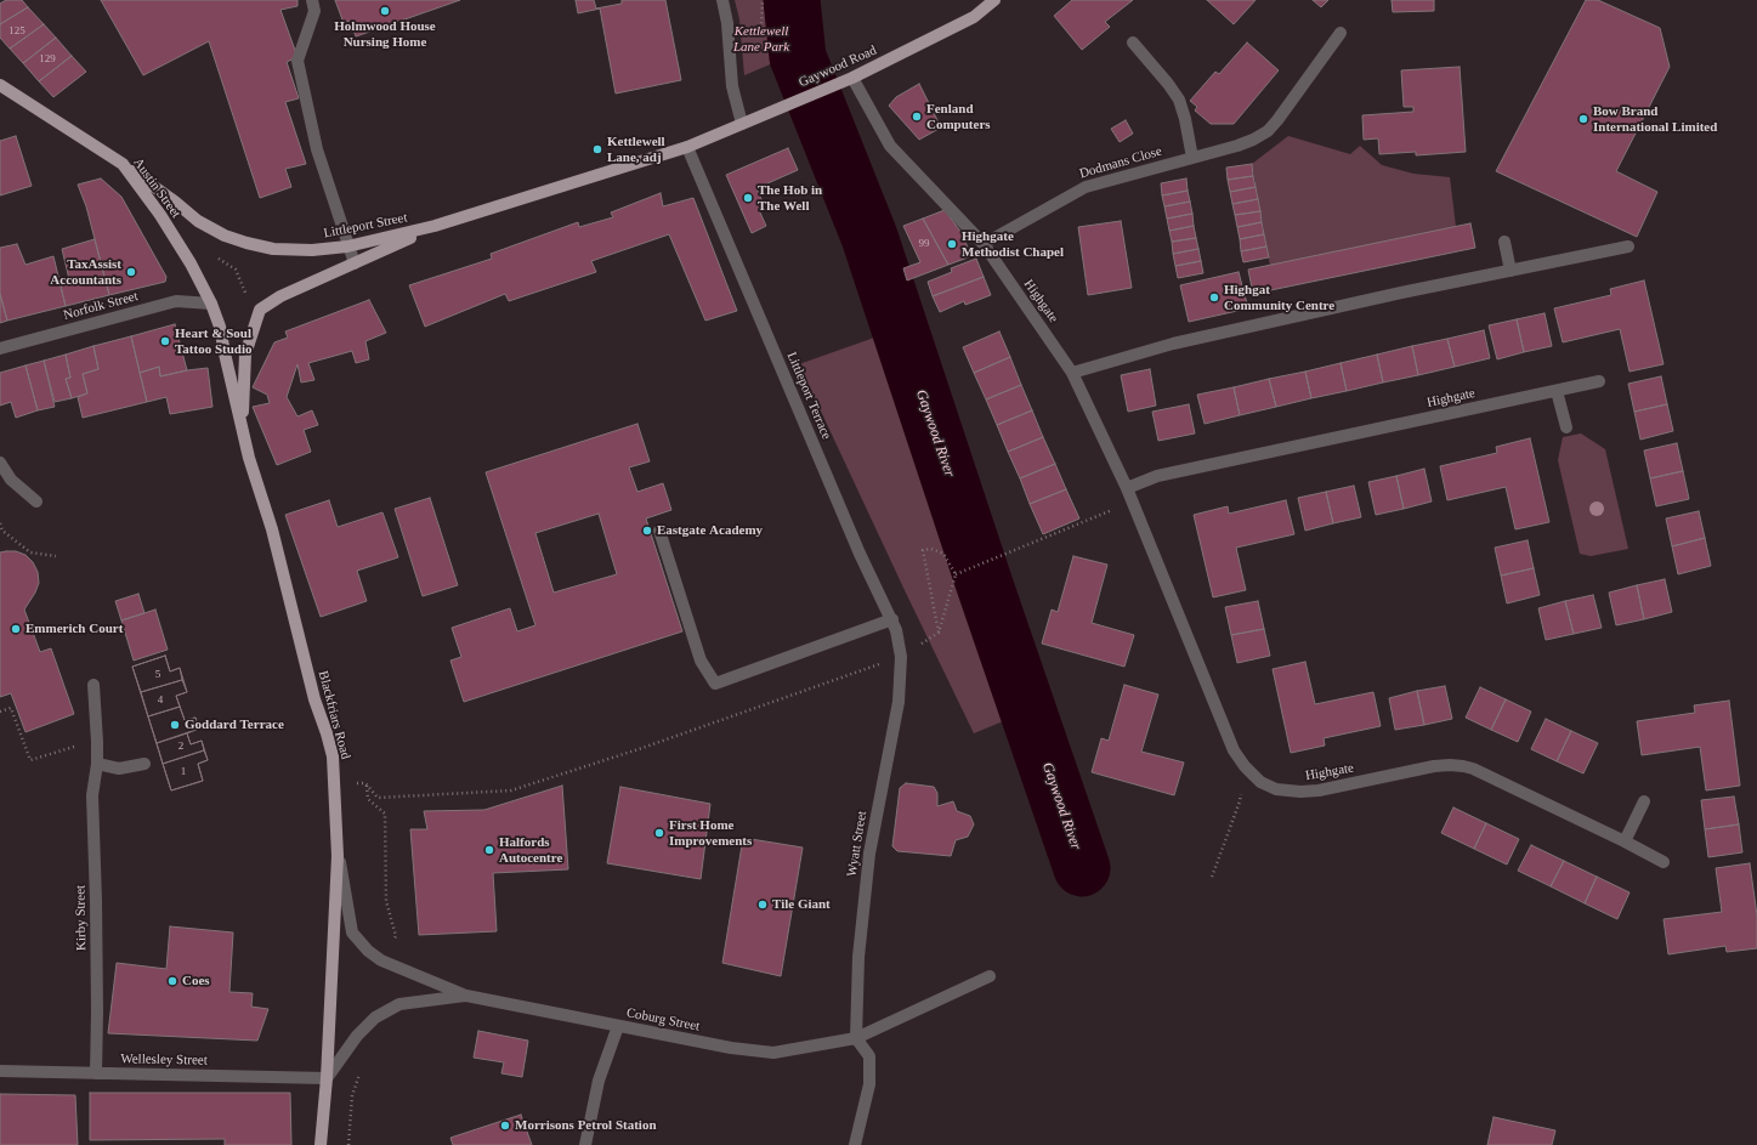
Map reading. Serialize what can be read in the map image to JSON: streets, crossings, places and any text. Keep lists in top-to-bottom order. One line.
{"streets":{"main road":["Gaywood Road","Austin Street","Littleport Street","Blackfriars Road"],"street":["Dodmans Close","Highgate","Norfolk Street","Littleport Terrace","Wyatt Street","Kirby Street","Coburg Street","Wellesley Street"]},"crossings":[["Gaywood Road","Littleport Street"],["Gaywood Road","Highgate"],["Gaywood Road","Littleport Terrace"],["Dodmans Close","Highgate"],["Austin Street","Littleport Street"],["Austin Street","Norfolk Street"],["Austin Street","Blackfriars Road"],["Littleport Street","Littleport Terrace"],["Norfolk Street","Blackfriars Road"],["Littleport Terrace","Wyatt Street"],["Blackfriars Road","Coburg Street"],["Blackfriars Road","Wellesley Street"],["Wyatt Street","Coburg Street"],["Kirby Street","Wellesley Street"],["Coburg Street","Wellesley Street"]],"water":["Gaywood River"],"parks":["Kettlewell Lane Park"],"places":["Holmwood House Nursing Home","Fenland Computers","Bow Brand International Limited","Kettlewell Lane, adj","The Hob in The Well","Highgate Methodist Chapel","TaxAssist Accountants","Highgat Community Centre","Heart & Soul Tattoo Studio","Eastgate Academy","Emmerich Court","Goddard Terrace","First Home Improvements","Halfords Autocentre","Tile Giant","Coes","Morrisons Petrol Station"],"house_numbers":["125","129","99","5","4","2","1"]}
